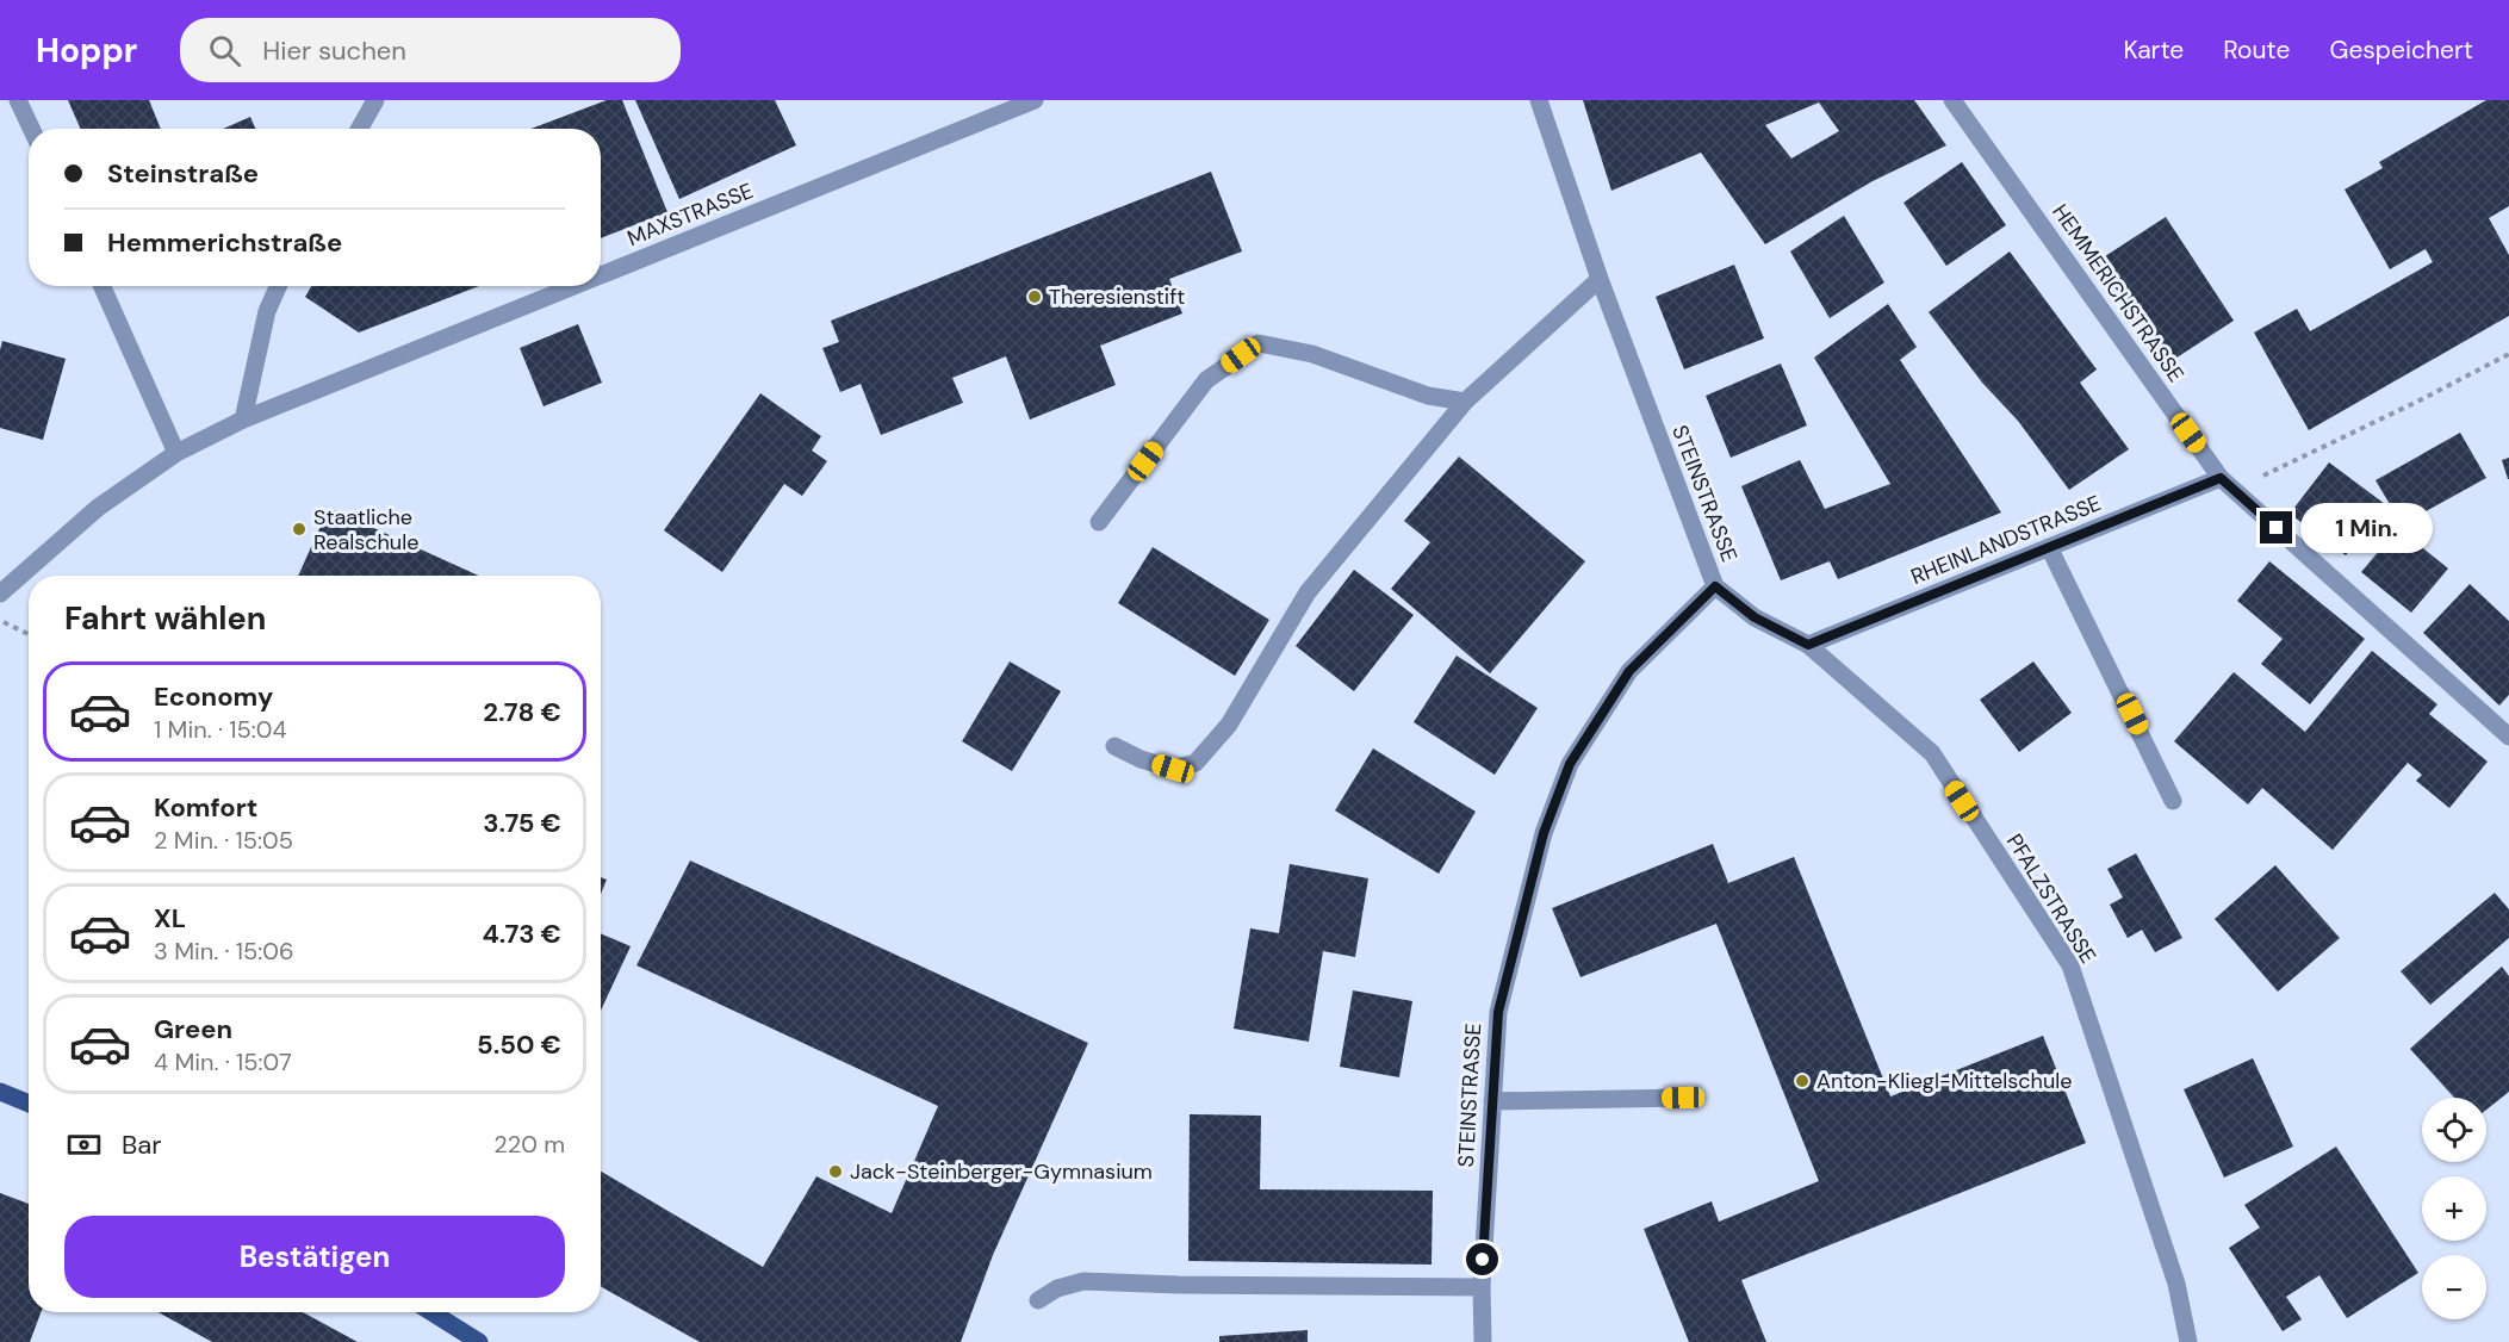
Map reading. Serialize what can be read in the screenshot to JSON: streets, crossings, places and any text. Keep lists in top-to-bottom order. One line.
{"streets":{"street":["MAXSTRASSE","HEMMERICHSTRASSE","STEINSTRASSE","RHEINLANDSTRASSE","PFALZSTRASSE"]},"crossings":[["HEMMERICHSTRASSE","RHEINLANDSTRASSE"],["STEINSTRASSE","PFALZSTRASSE"],["RHEINLANDSTRASSE","PFALZSTRASSE"]],"places":["Theresienstift","Staatliche Realschule","Anton-Kliegl-Mittelschule","Jack-Steinberger-Gymnasium"],"page":{"header":"Hoppr","search":"Hier suchen","nav":["Karte","Route","Gespeichert"],"banner":["Steinstraße","Hemmerichstraße"],"bubble":"1 Min.","heading":"Fahrt wählen","list":[{"name":"Economy","note":"1 Min. · 15:04","value":"2.78 €"},{"name":"Komfort","note":"2 Min. · 15:05","value":"3.75 €"},{"name":"XL","note":"3 Min. · 15:06","value":"4.73 €"},{"name":"Green","note":"4 Min. · 15:07","value":"5.50 €"}],"map_buttons":["+","−"],"pay":["Bar","220 m"],"buttons":"Bestätigen"}}
